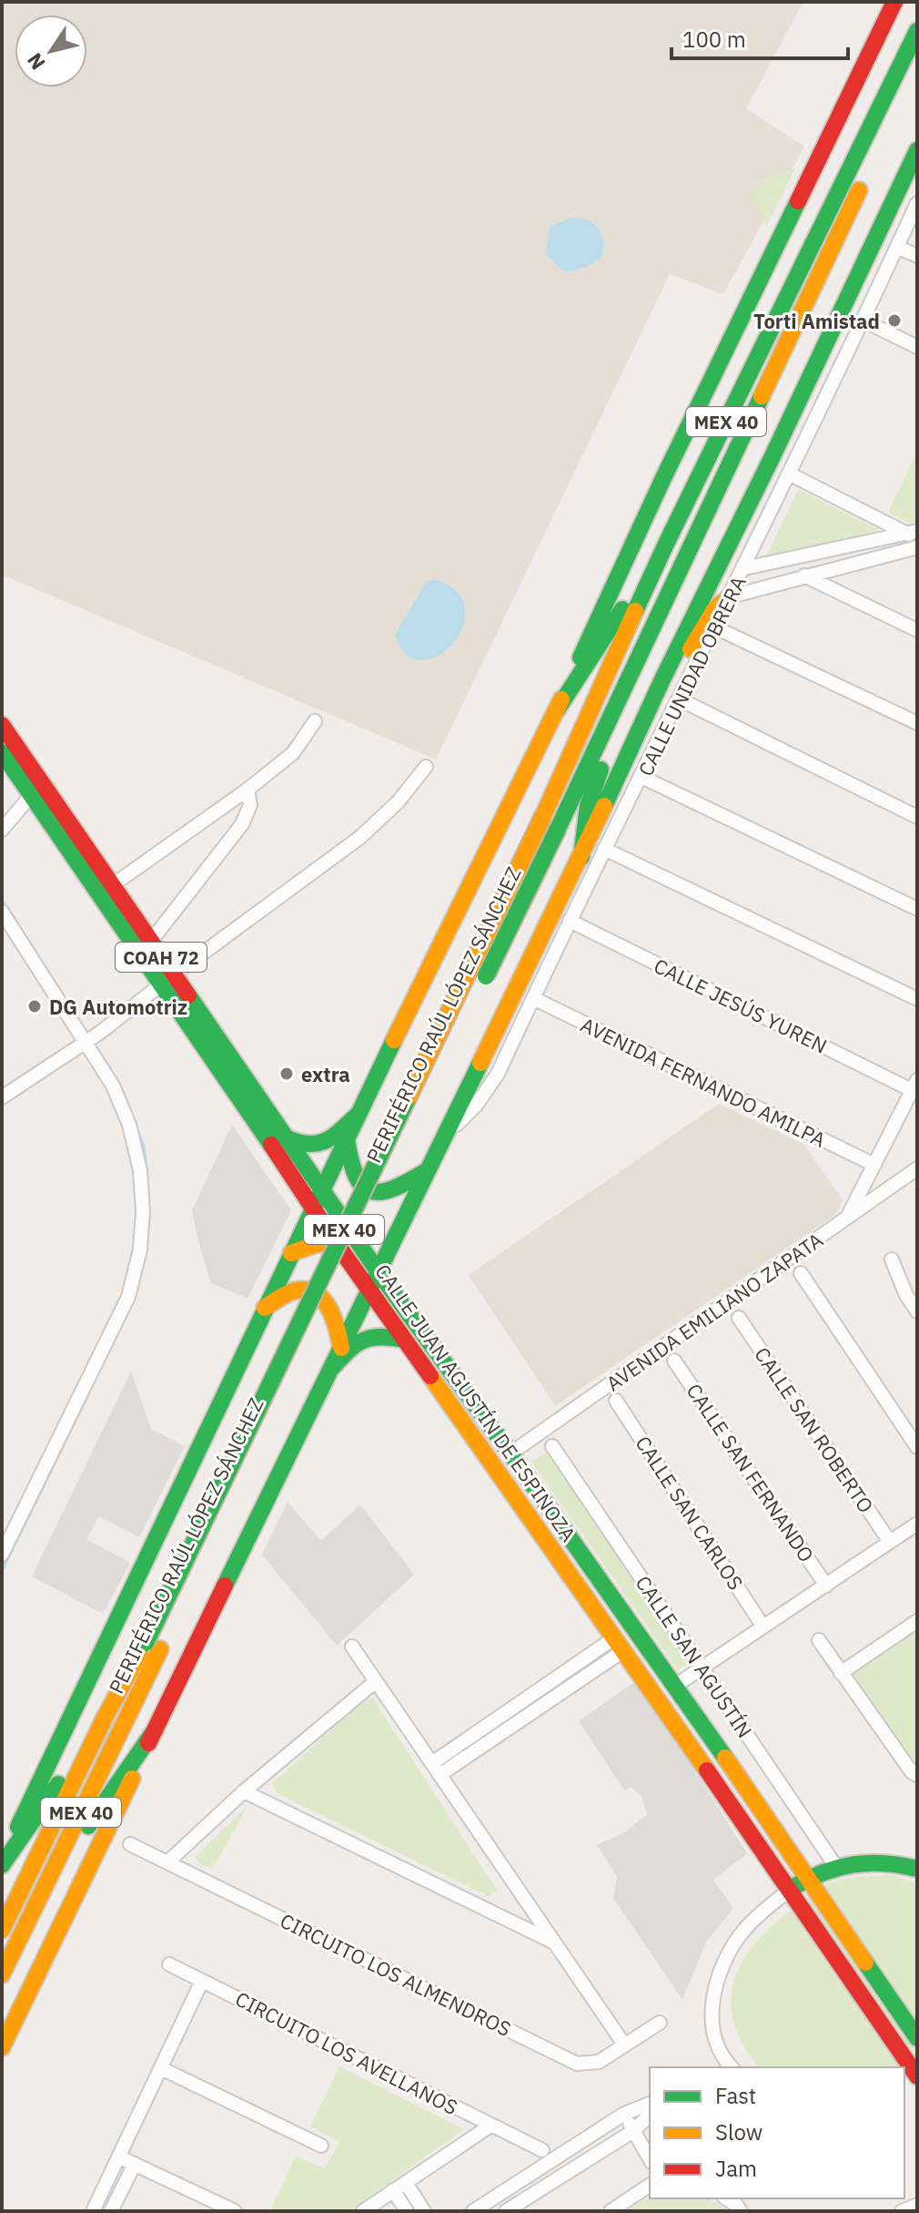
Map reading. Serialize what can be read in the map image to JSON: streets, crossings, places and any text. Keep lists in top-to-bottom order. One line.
{"streets":{"main road":["MEX 40","COAH 72","PERIFÉRICO RAÚL LÓPEZ SÁNCHEZ","CALLE JUAN AGUSTÍN DE ESPINOZA"],"street":["CALLE UNIDAD OBRERA","CALLE JESÚS YUREN","AVENIDA FERNANDO AMILPA","AVENIDA EMILIANO ZAPATA","CALLE SAN ROBERTO","CALLE SAN FERNANDO","CALLE SAN CARLOS","CALLE SAN AGUSTÍN","CIRCUITO LOS ALMENDROS","CIRCUITO LOS AVELLANOS"]},"crossings":[["CALLE UNIDAD OBRERA","CALLE JESÚS YUREN"],["CALLE UNIDAD OBRERA","AVENIDA FERNANDO AMILPA"],["AVENIDA EMILIANO ZAPATA","CALLE JUAN AGUSTÍN DE ESPINOZA"]],"places":["Torti Amistad","DG Automotriz","extra"],"legend":["Fast","Slow","Jam"],"scale_bar":"100 m","north":"bottom left"}
